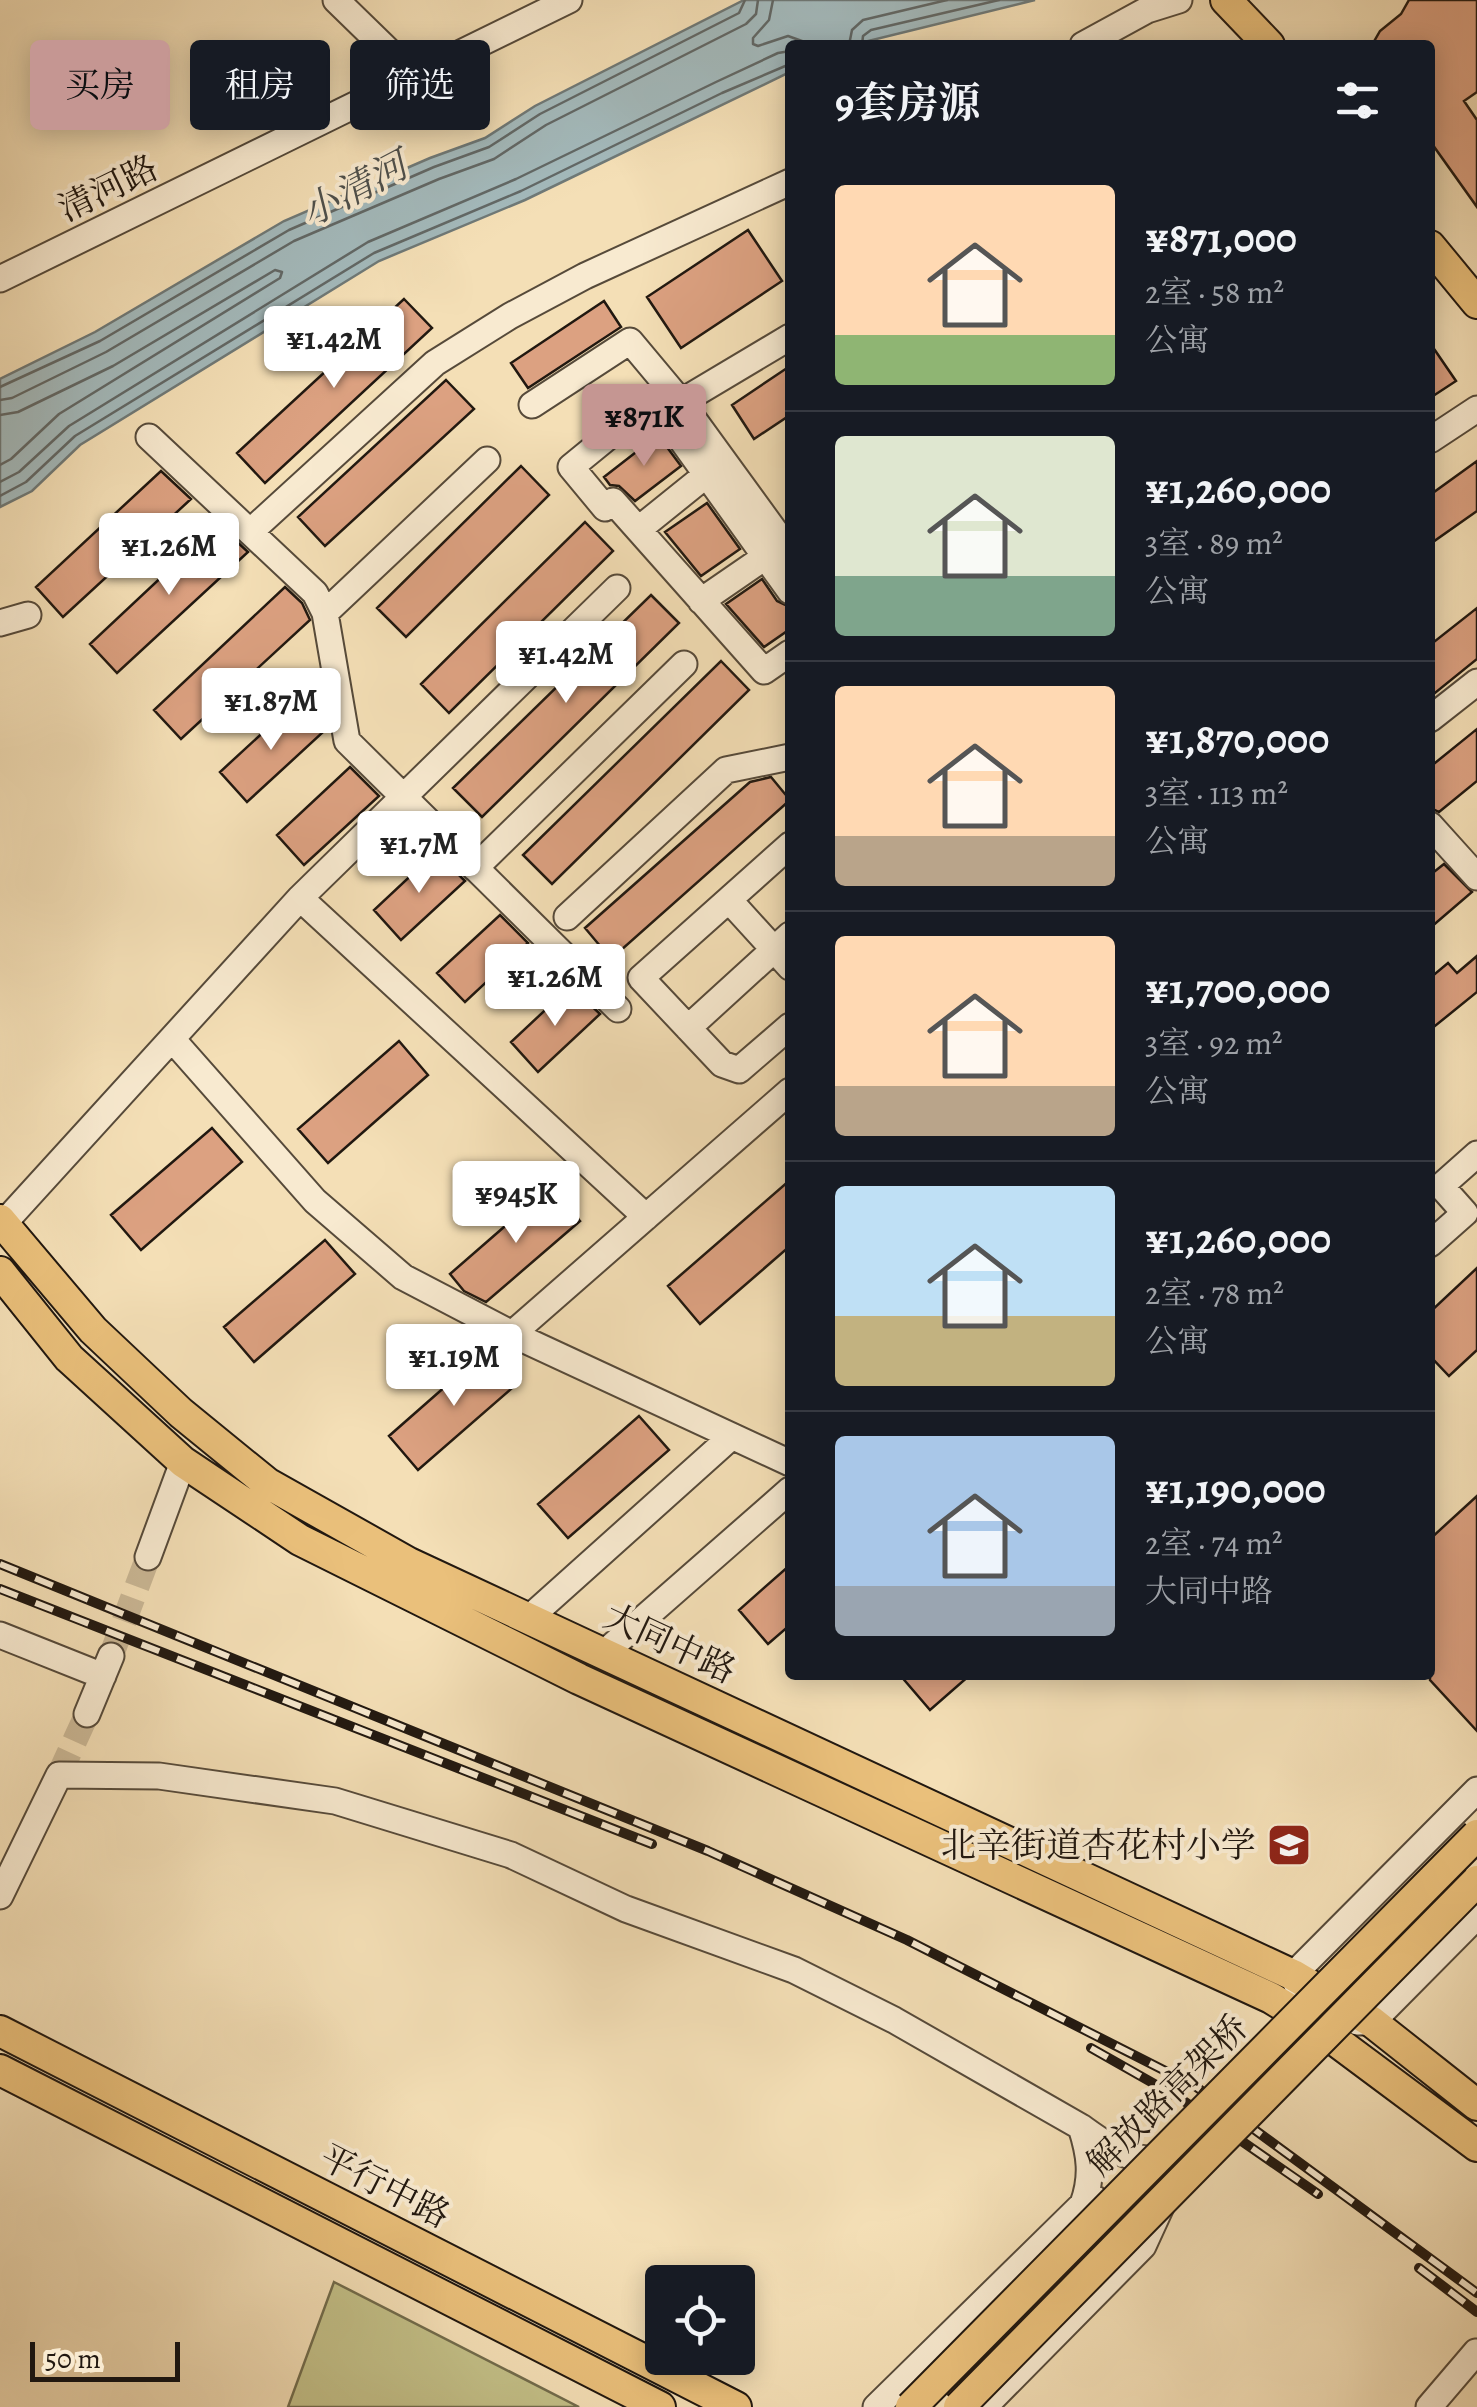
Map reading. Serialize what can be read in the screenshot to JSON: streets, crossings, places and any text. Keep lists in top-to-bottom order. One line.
{"streets":{"main road":["大同中路","解放路高架桥","平行中路"],"street":["清河路"]},"water":["小清河"],"places":{"school or university":["北辛街道杏花村小学"]},"scale_bar":"50 m","page":{"chip":["买房","租房","筛选"],"heading":"9套房源","list":[{"name":"¥871,000","note":"2室 · 58 m² · 公寓"},{"name":"¥1,260,000","note":"3室 · 89 m² · 公寓"},{"name":"¥1,870,000","note":"3室 · 113 m² · 公寓"},{"name":"¥1,700,000","note":"3室 · 92 m² · 公寓"},{"name":"¥1,260,000","note":"2室 · 78 m² · 公寓"},{"name":"¥1,190,000","note":"2室 · 74 m² · 大同中路"}],"price":["¥1.42M","¥871K","¥1.26M","¥1.42M","¥1.87M","¥1.7M","¥1.26M","¥945K","¥1.19M"],"scale":"50 m"}}
